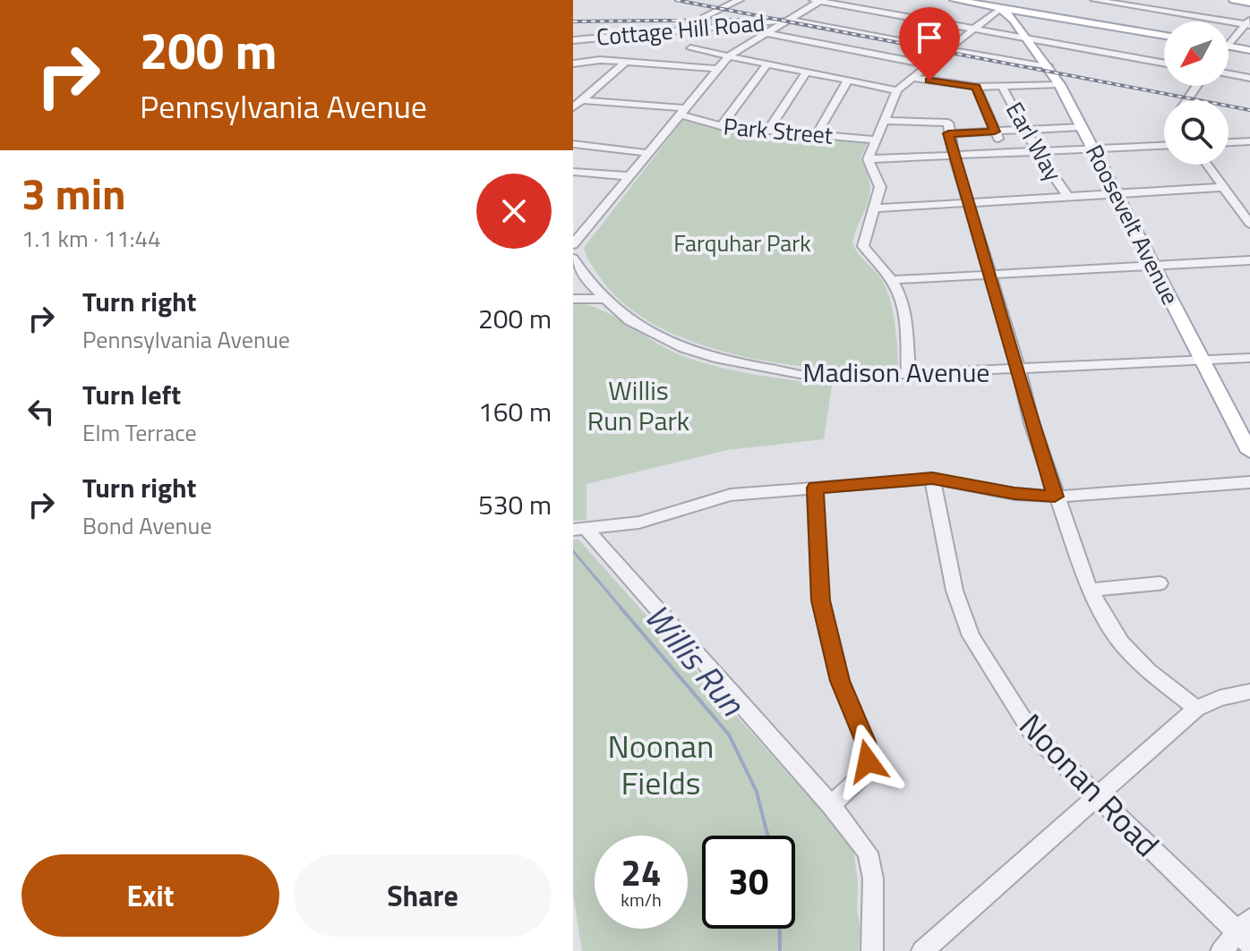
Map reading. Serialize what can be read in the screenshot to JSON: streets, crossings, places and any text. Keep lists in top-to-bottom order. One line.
{"streets":{"main road":["Roosevelt Avenue"],"street":["Cottage Hill Road","Park Street","Earl Way","Madison Avenue","Noonan Road"]},"crossings":[["Park Street","Earl Way"],["Park Street","Roosevelt Avenue"],["Roosevelt Avenue","Madison Avenue"]],"water":["Willis Run"],"parks":["Farquhar Park","Willis Run Park","Noonan Fields"],"north":"bottom left","page":{"turn":["200 m","Pennsylvania Avenue"],"heading":["3 min","1.1 km · 11:44"],"list":[{"name":"Turn right","note":"Pennsylvania Avenue","value":"200 m"},{"name":"Turn left","note":"Elm Terrace","value":"160 m"},{"name":"Turn right","note":"Bond Avenue","value":"530 m"}],"speed":"24 km/h","limit":"30","buttons":["Exit","Share"]}}
